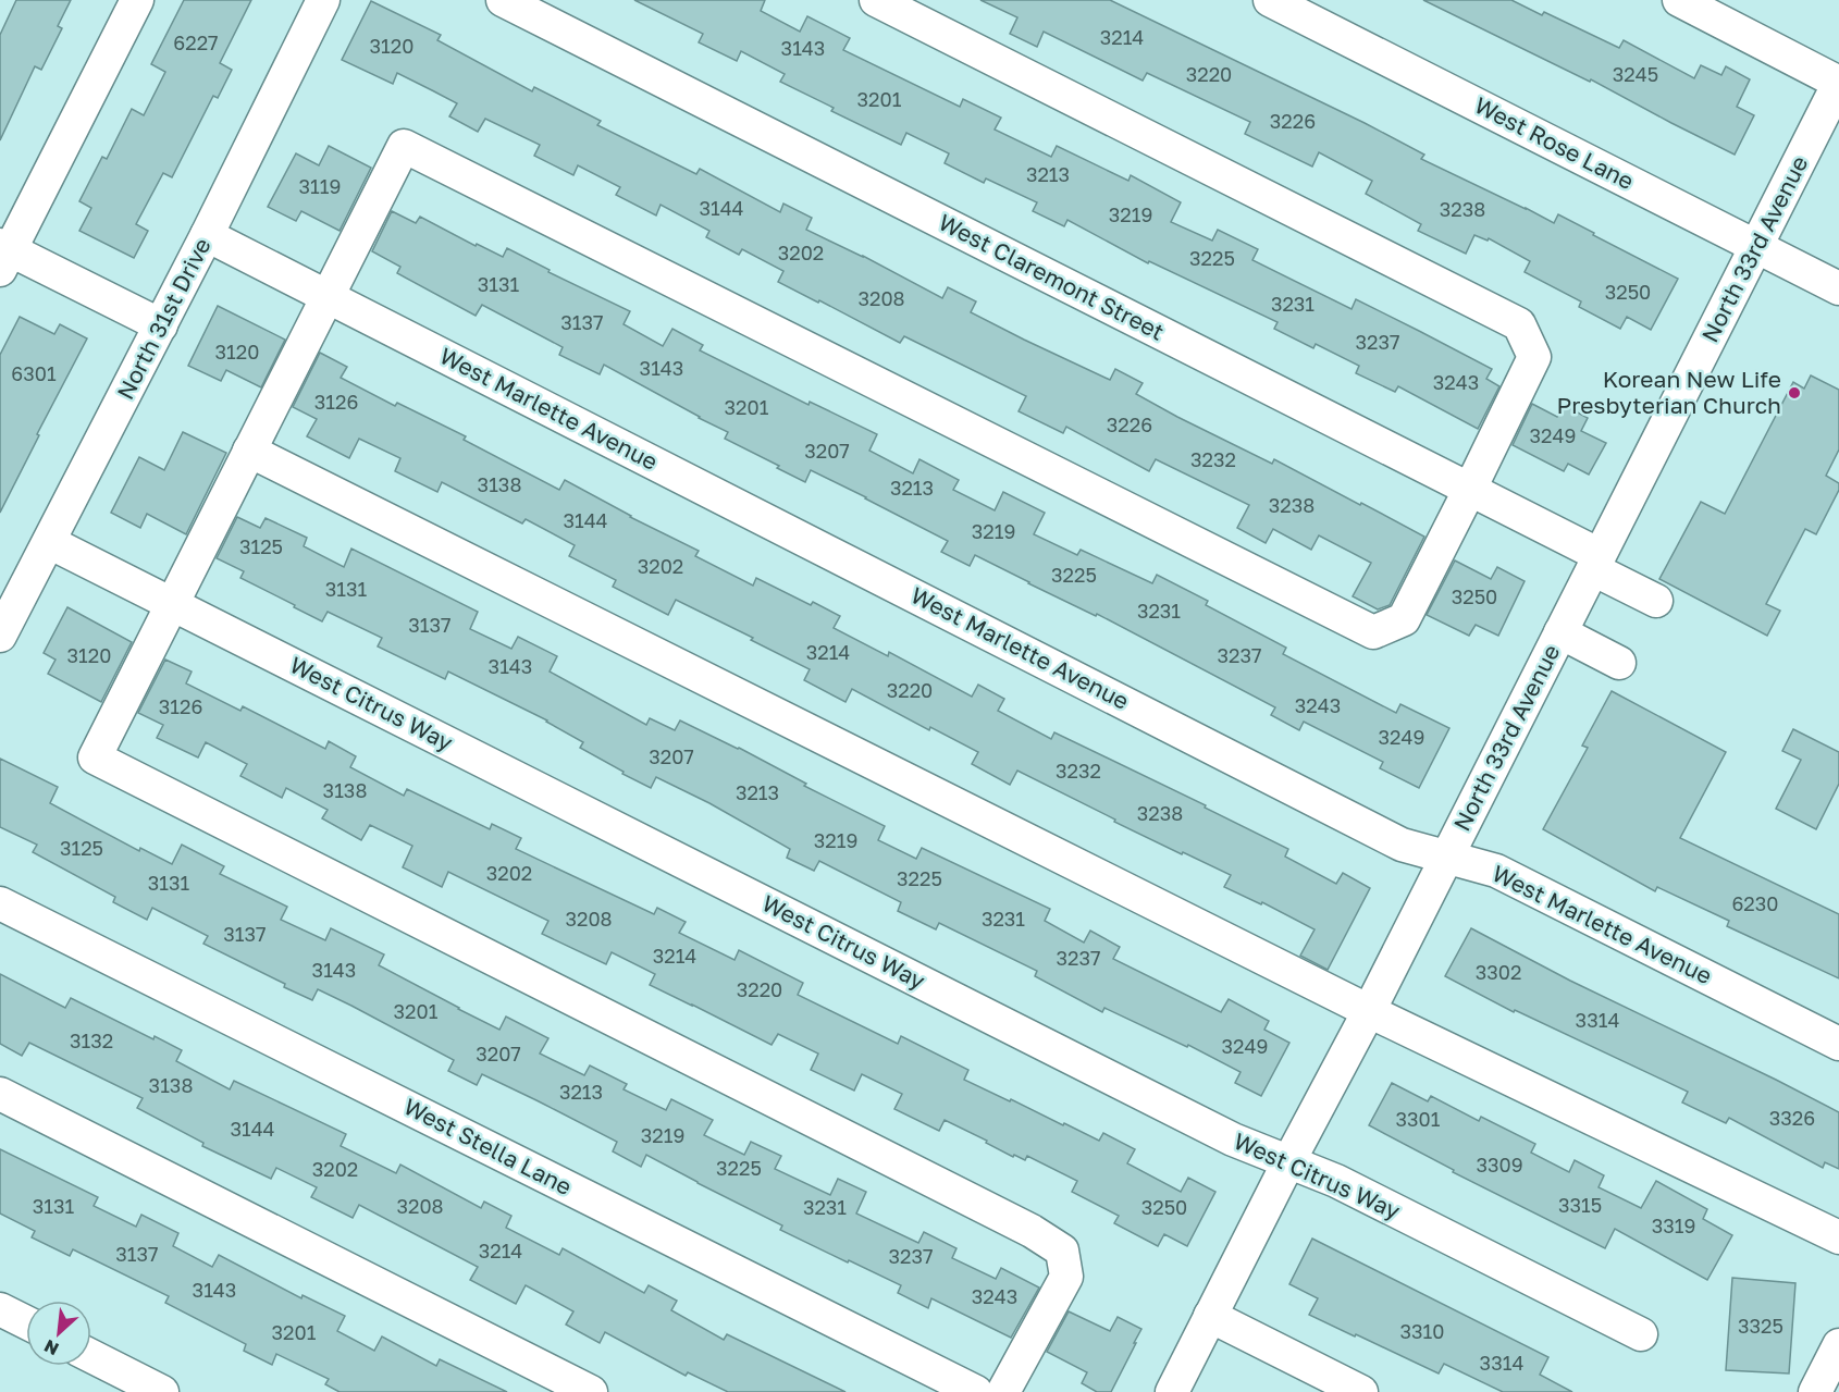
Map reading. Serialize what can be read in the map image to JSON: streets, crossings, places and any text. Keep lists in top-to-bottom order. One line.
{"streets":{"street":["West Rose Lane","North 33rd Avenue","West Claremont Street","North 31st Drive","West Marlette Avenue","West Citrus Way","West Stella Lane"]},"crossings":[["West Rose Lane","North 33rd Avenue"],["North 33rd Avenue","West Claremont Street"],["North 33rd Avenue","West Marlette Avenue"],["North 33rd Avenue","West Citrus Way"],["North 31st Drive","West Marlette Avenue"],["North 31st Drive","West Citrus Way"]],"places":["Korean New Life Presbyterian Church"],"house_numbers":["3214","6227","3120","3143","3220","3245","3201","3226","3213","3119","3144","3238","3219","3202","3225","3131","3250","3208","3231","3137","3237","3120","3143","6301","3243","3126","3201","3226","3249","3207","3232","3138","3213","3238","3144","3219","3125","3202","3225","3131","3250","3231","3137","3214","3120","3237","3143","3220","3243","3126","3249","3207","3232","3138","3213","3238","3219","3125","3202","3225","3131","6230","3208","3231","3137","3214","3237","3143","3302","3220","3201","3314","3132","3249","3207","3138","3213","3326","3301","3144","3219","3309","3225","3202","3315","3131","3208","3231","3250","3319","3214","3137","3237","3143","3243","3325","3310","3201","3314"],"north":"bottom left"}
